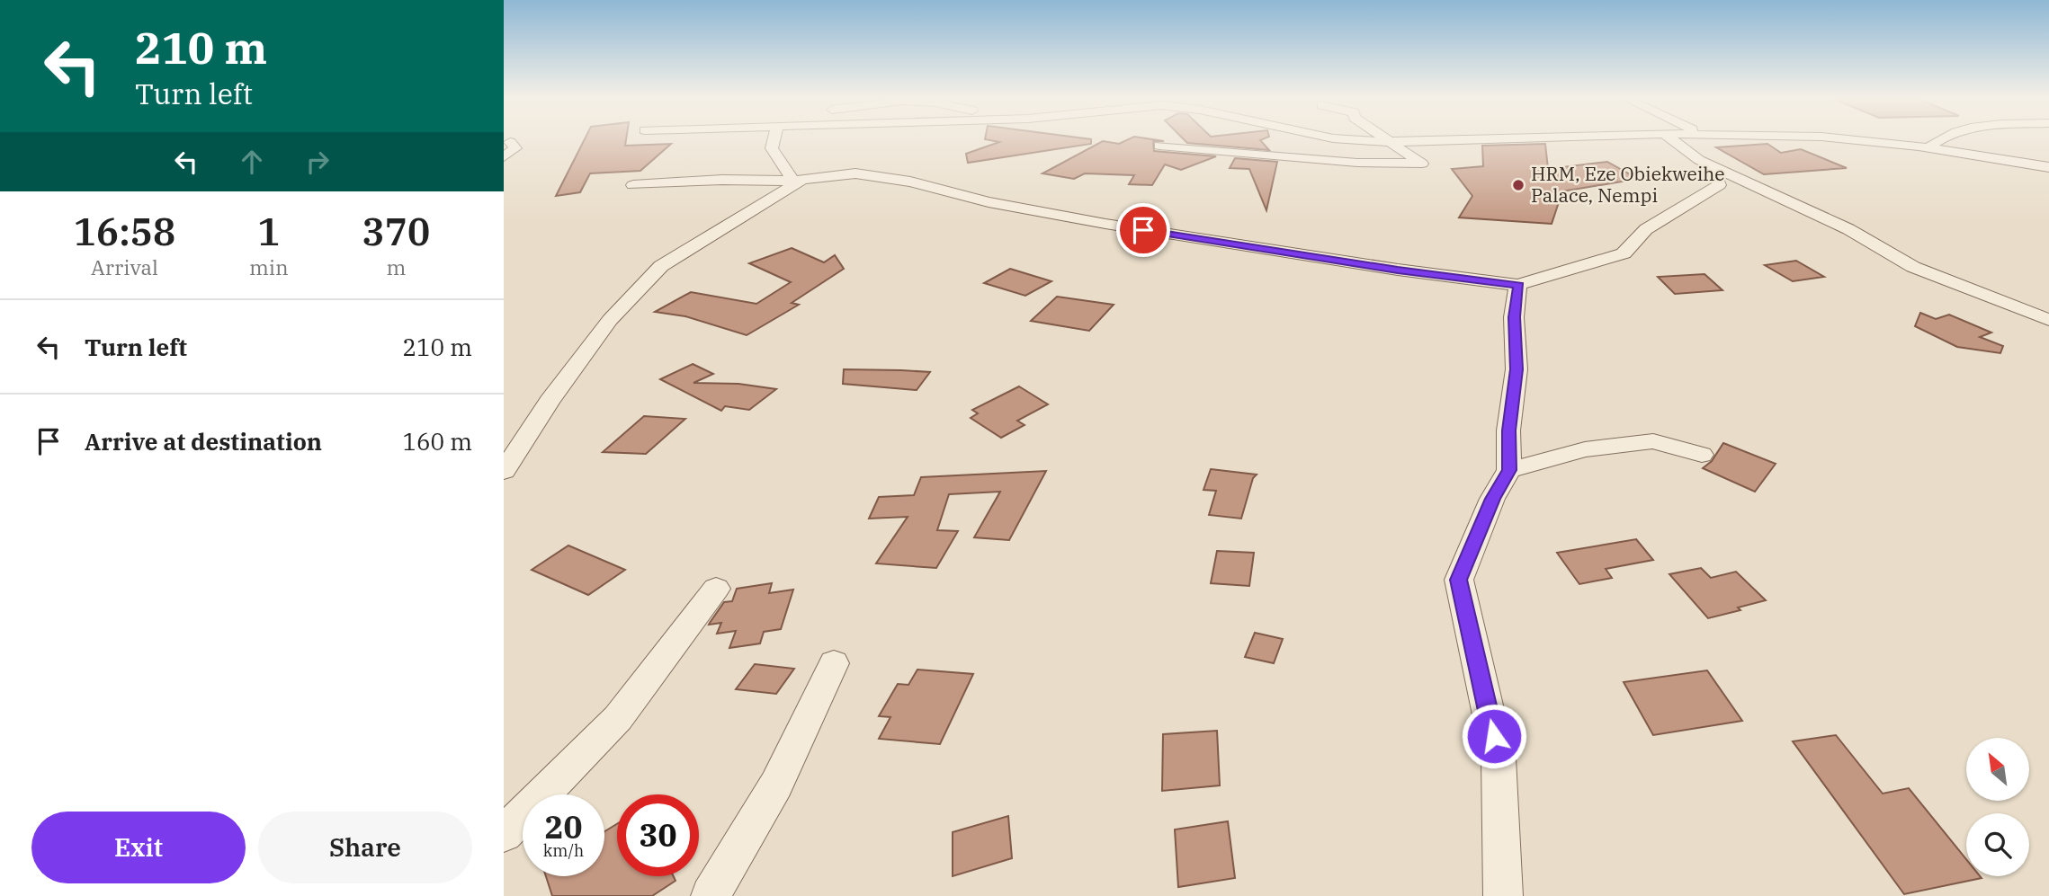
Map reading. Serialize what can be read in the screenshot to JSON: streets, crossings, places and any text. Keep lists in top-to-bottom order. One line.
{"places":["HRM, Eze Obiekweihe Palace, Nempi"],"north":"top left","page":{"turn":["210 m","Turn left"],"eta":["16:58","Arrival","1","min","370","m"],"list":[{"name":"Turn left","value":"210 m"},{"name":"Arrive at destination","value":"160 m"}],"speed":"20 km/h","limit":"30","buttons":["Exit","Share"]}}
